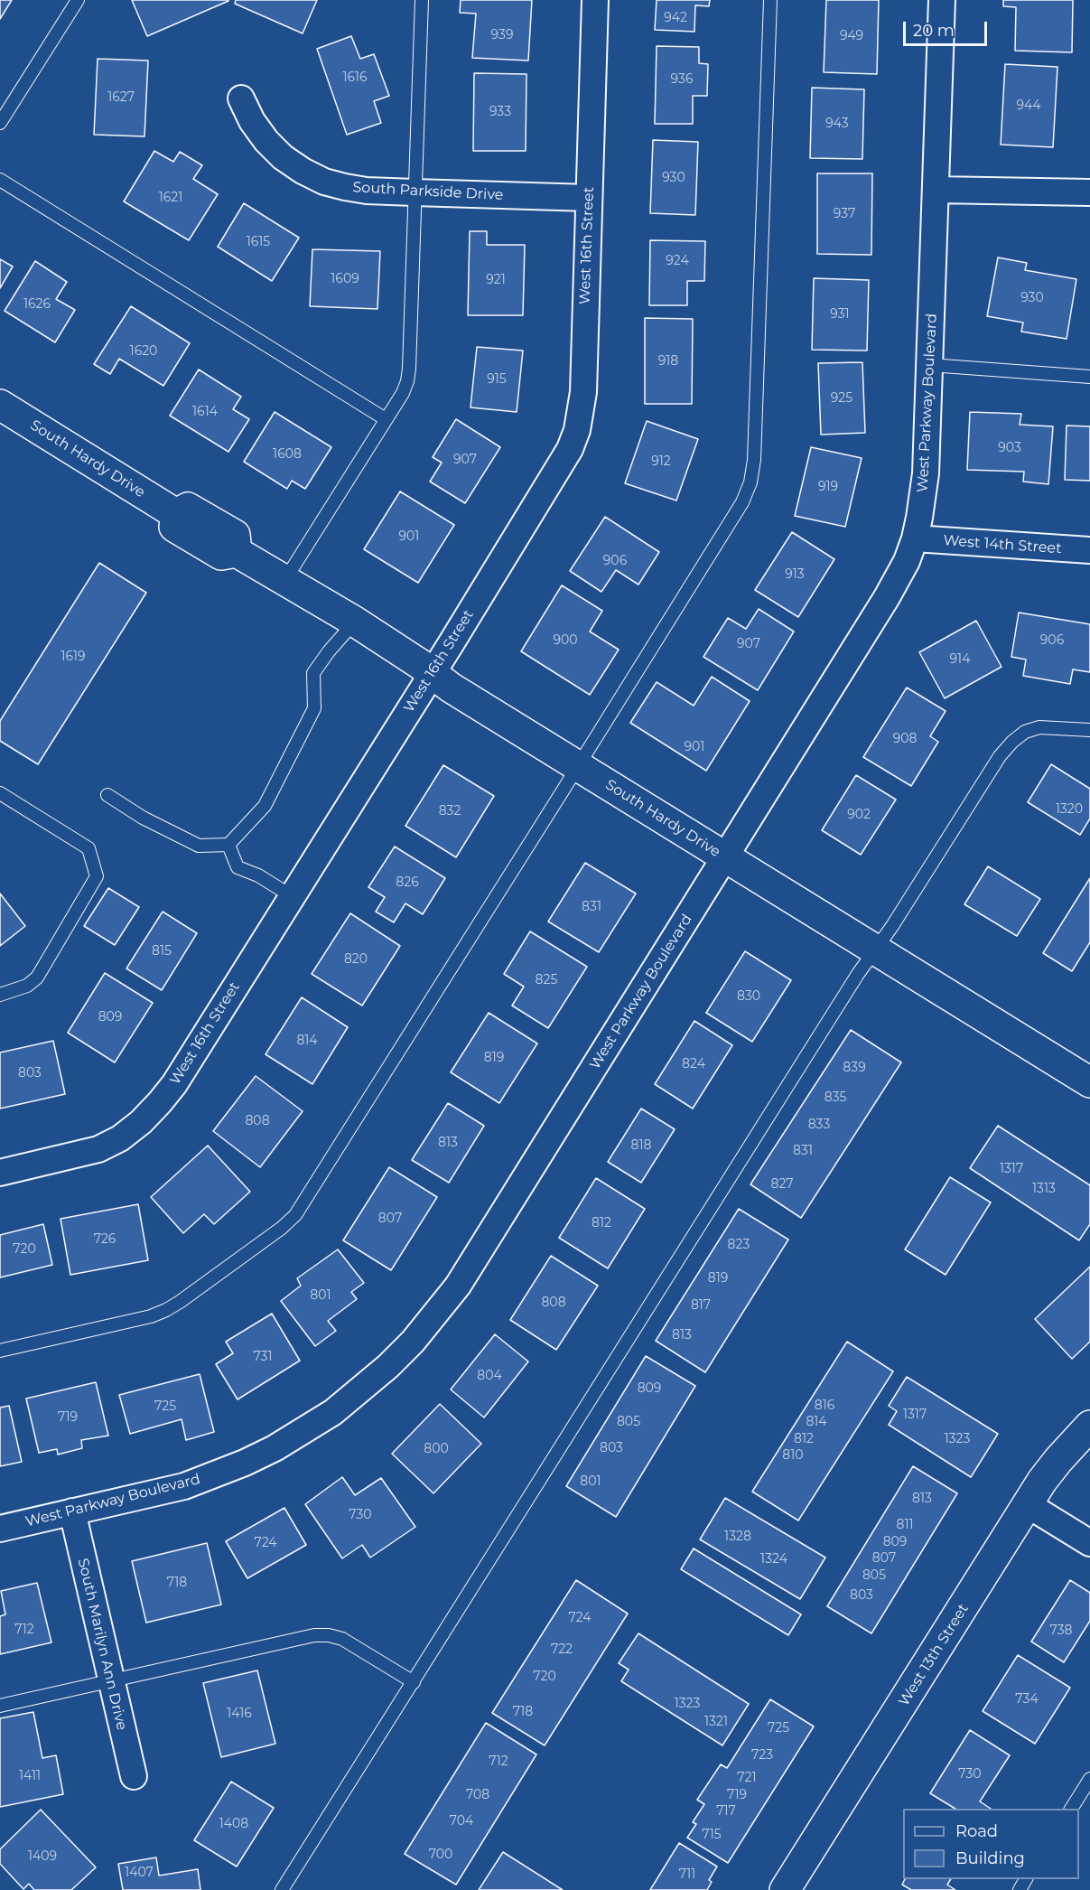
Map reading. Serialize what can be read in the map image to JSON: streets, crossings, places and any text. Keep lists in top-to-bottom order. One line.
{"streets":{"street":["South Parkside Drive","West 16th Street","West Parkway Boulevard","South Hardy Drive","West 14th Street","South Marilyn Ann Drive","West 13th Street"]},"crossings":[["South Parkside Drive","West 16th Street"],["West 16th Street","South Hardy Drive"],["West Parkway Boulevard","South Hardy Drive"],["West Parkway Boulevard","West 14th Street"],["West Parkway Boulevard","South Marilyn Ann Drive"]],"house_numbers":["942","939","949","1616","936","1627","944","933","943","930","1621","937","1615","924","1609","921","930","1626","931","1620","918","915","925","1614","903","1608","907","912","919","901","906","913","900","906","907","1619","914","908","901","1320","832","902","826","831","815","820","825","830","809","814","819","824","839","803","835","808","833","813","818","831","1317","827","1313","807","812","726","823","720","819","801","808","817","813","731","804","809","816","725","1317","719","805","814","812","1323","803","800","810","801","813","730","811","1328","809","724","807","1324","805","718","803","724","712","738","722","720","734","1323","718","1416","1321","725","723","712","730","1411","721","708","719","717","704","1408","715","700","1409","1407","711"],"legend":["Road","Building"],"scale_bar":"20 m"}
